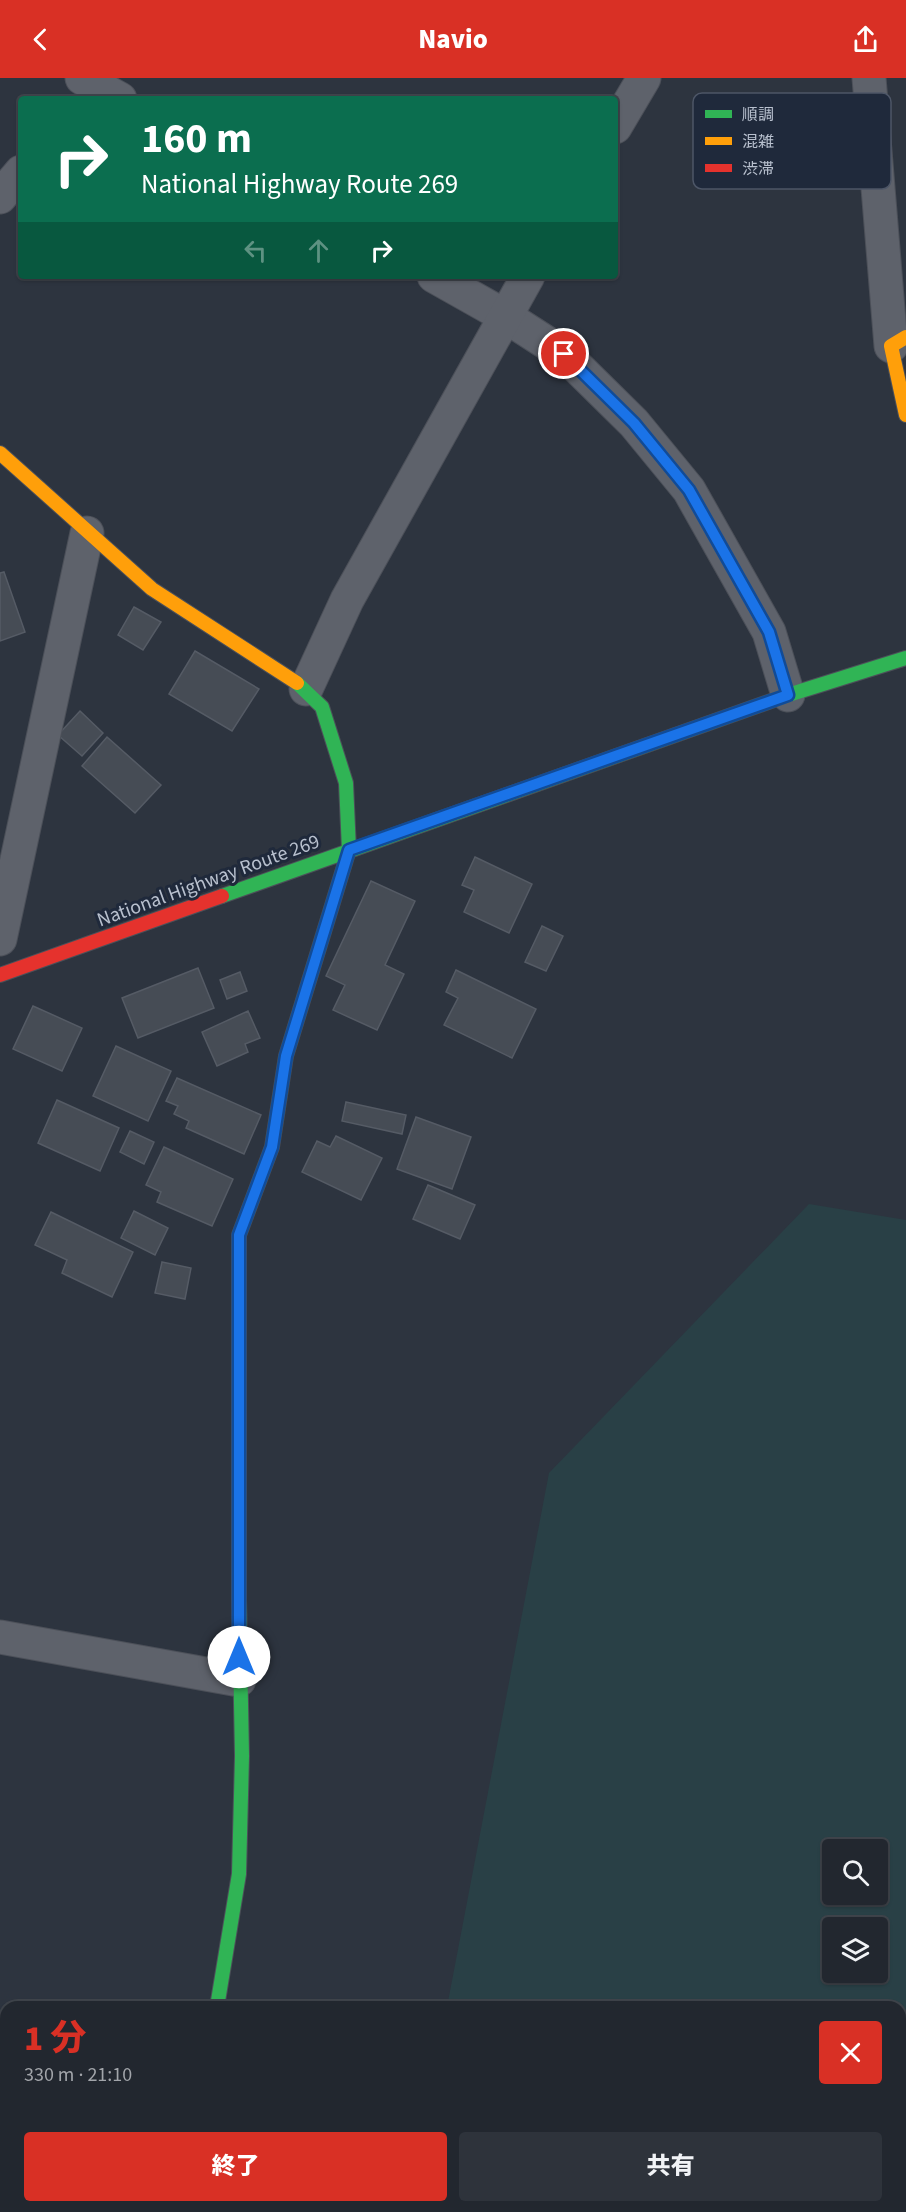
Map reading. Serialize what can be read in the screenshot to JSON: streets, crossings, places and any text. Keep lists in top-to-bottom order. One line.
{"streets":{"main road":["National Highway Route 269"]},"legend":["順調","混雑","渋滞"],"page":{"header":"Navio","turn":["160 m","National Highway Route 269"],"heading":["1 分","330 m · 21:10"],"buttons":["終了","共有"]}}
